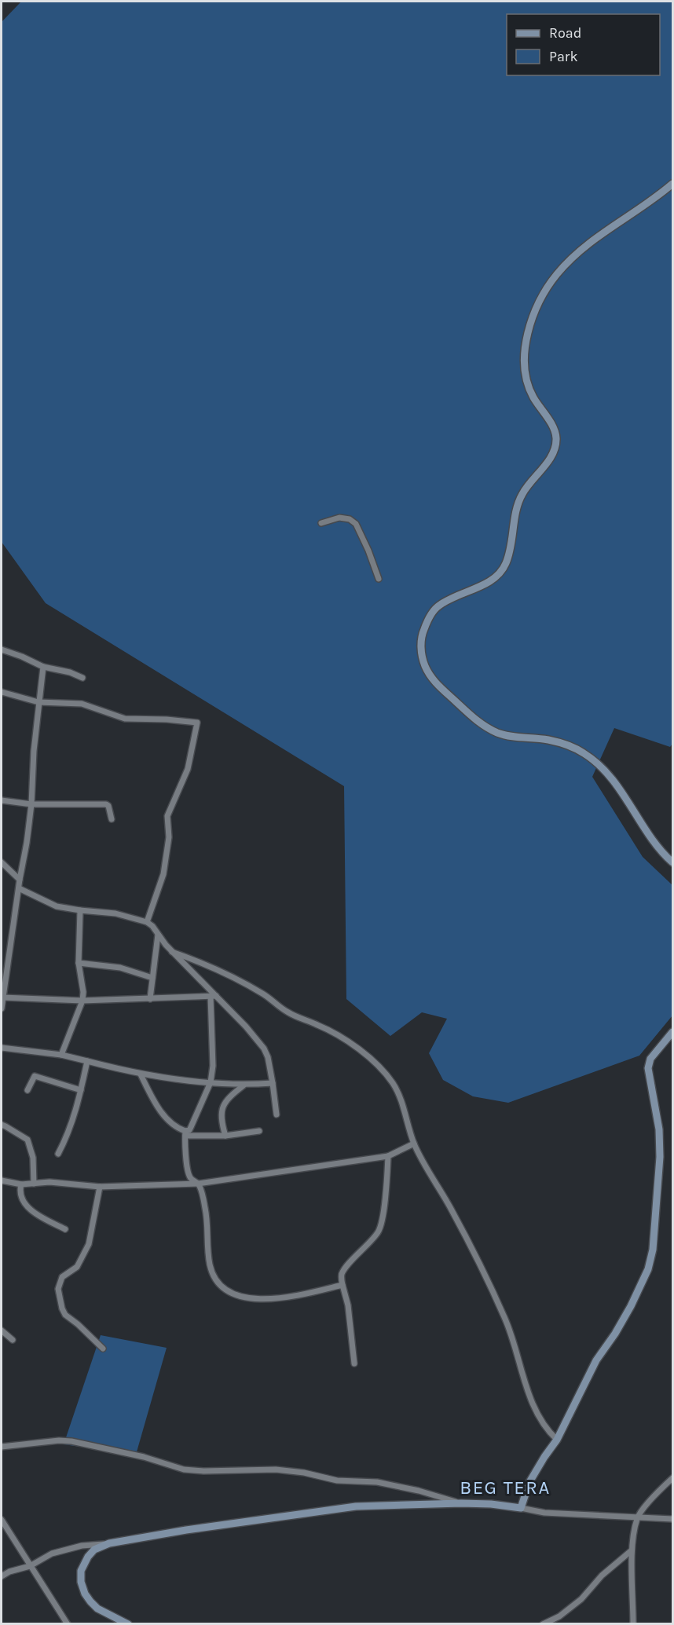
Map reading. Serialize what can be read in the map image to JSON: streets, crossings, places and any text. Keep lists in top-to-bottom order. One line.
{"districts":["BEG TERA"],"legend":["Road","Park"]}
